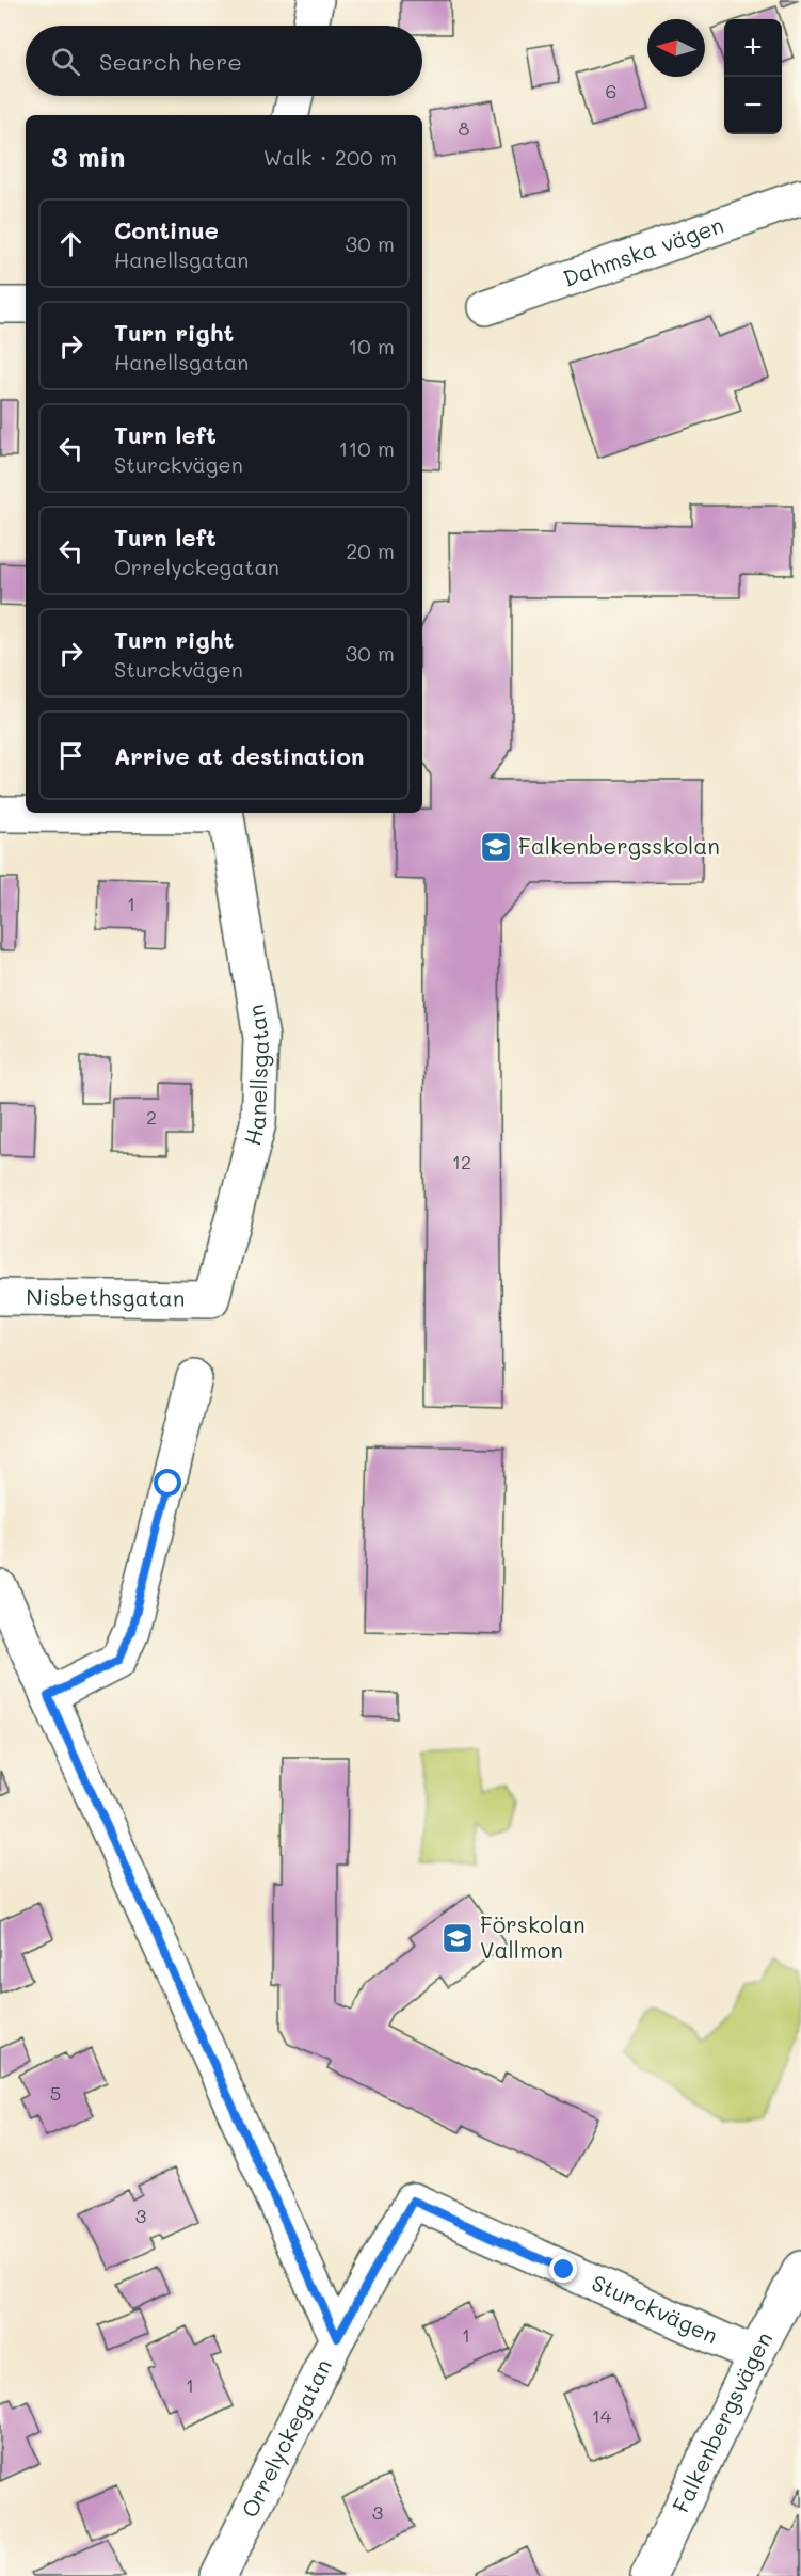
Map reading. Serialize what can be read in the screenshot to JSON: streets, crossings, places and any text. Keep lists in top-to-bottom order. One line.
{"streets":{"street":["Dahmska vägen","Hanellsgatan","Nisbethsgatan","Sturckvägen","Falkenbergsvägen","Orrelyckegatan"]},"crossings":[["Hanellsgatan","Nisbethsgatan"],["Sturckvägen","Falkenbergsvägen"],["Sturckvägen","Orrelyckegatan"]],"places":{"school or university":["Falkenbergsskolan","Förskolan Vallmon"]},"house_numbers":["6","8","1","2","12","5","3","1","1","14","3"],"north":"left","page":{"map_buttons":["+","−"],"search":"Search here","heading":["3 min","Walk · 200 m"],"list":[["Continue","Hanellsgatan","30 m"],["Turn right","Hanellsgatan","10 m"],["Turn left","Sturckvägen","110 m"],["Turn left","Orrelyckegatan","20 m"],["Turn right","Sturckvägen","30 m"],"Arrive at destination"]}}
